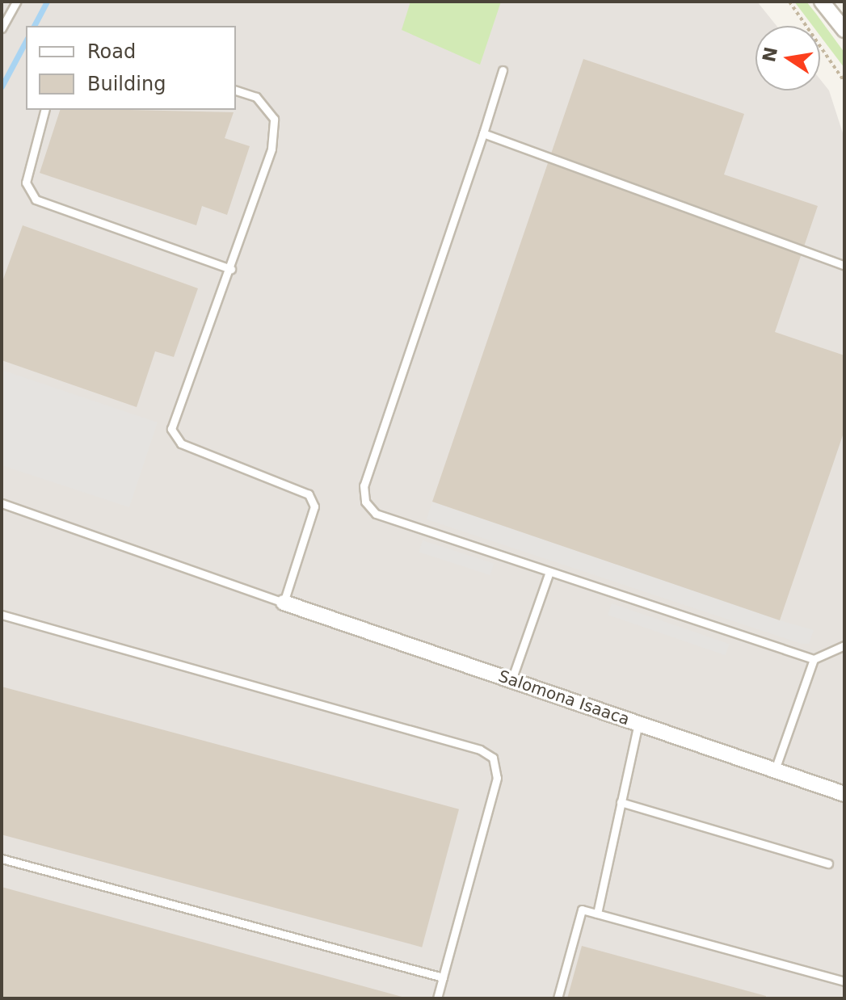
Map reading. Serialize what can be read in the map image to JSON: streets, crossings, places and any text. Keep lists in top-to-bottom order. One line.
{"streets":{"street":["Salomona Isaaca"]},"legend":["Road","Building"],"north":"left"}
